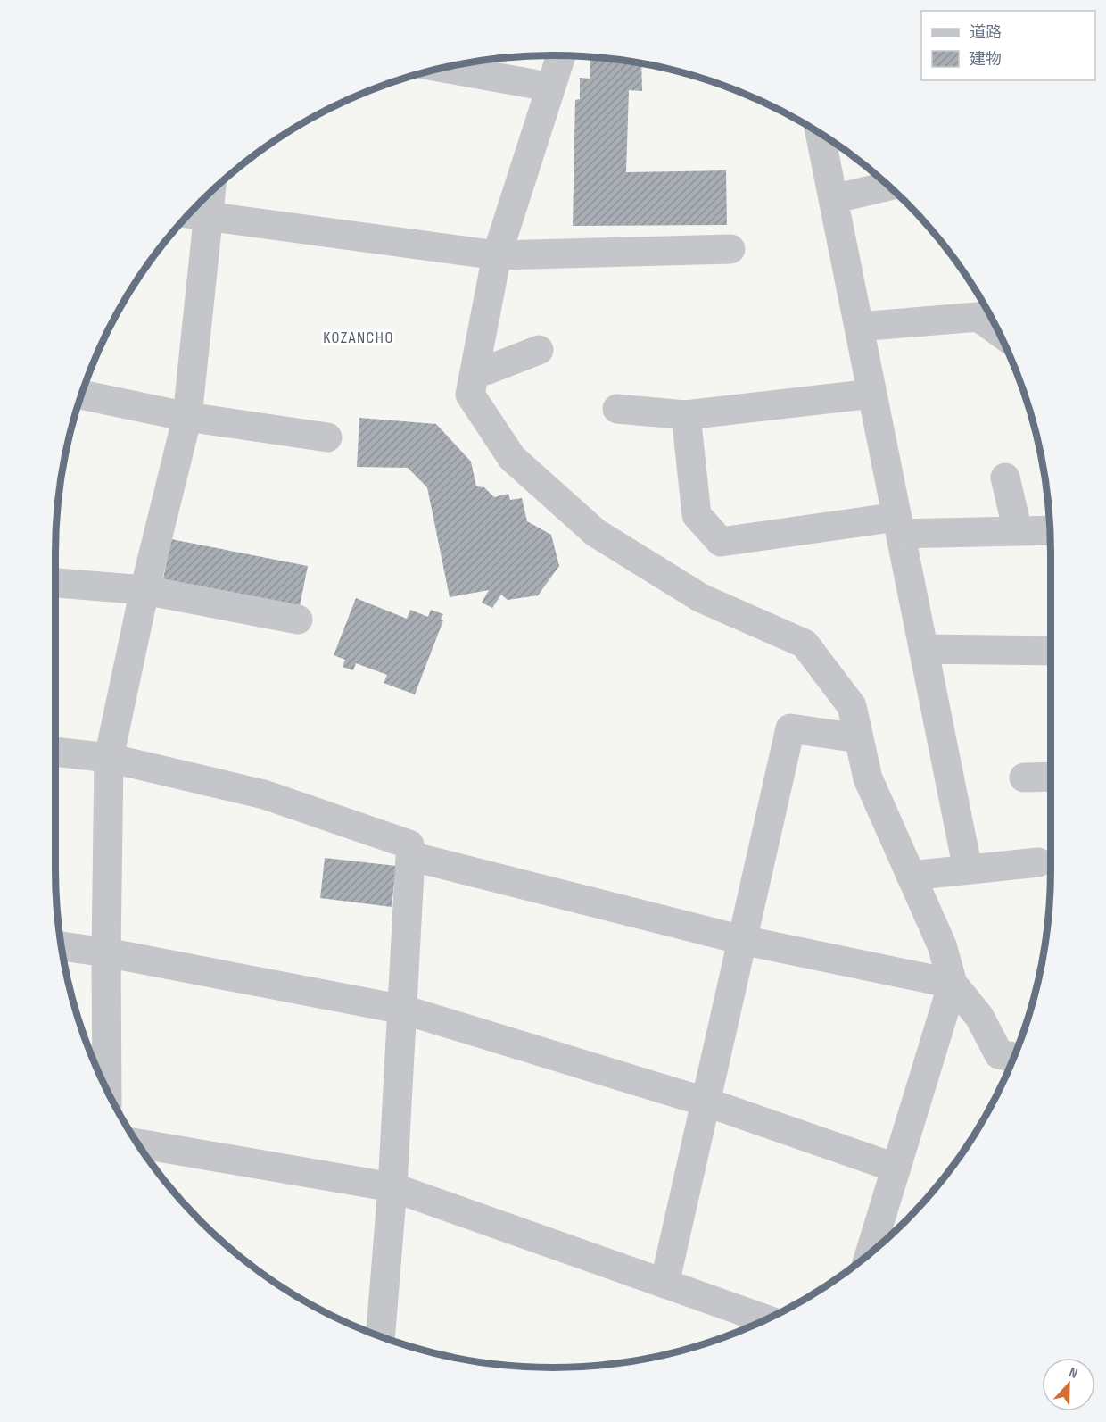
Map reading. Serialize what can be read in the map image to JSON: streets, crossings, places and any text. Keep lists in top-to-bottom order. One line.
{"districts":["KOZANCHO"],"legend":["道路","建物"],"north":"top"}
